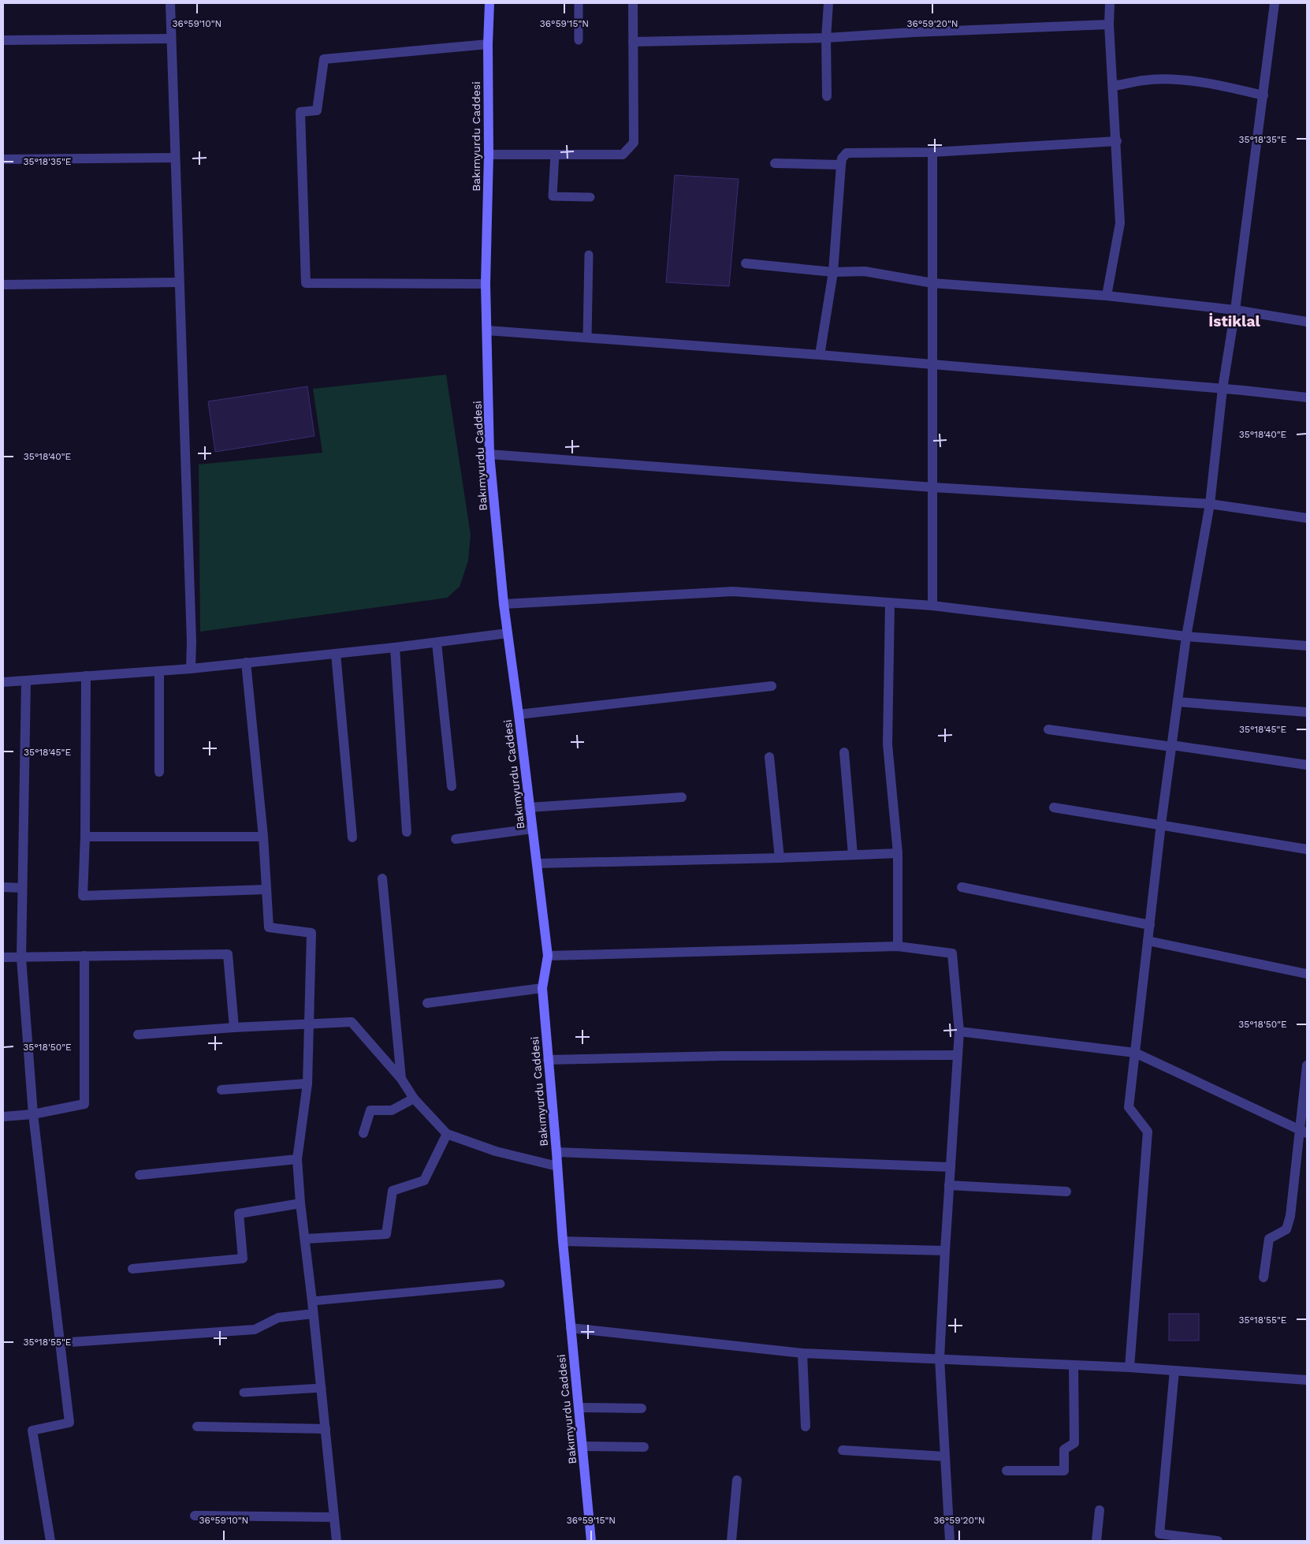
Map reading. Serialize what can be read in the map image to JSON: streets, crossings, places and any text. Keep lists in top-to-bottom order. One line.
{"streets":{"main road":["Bakımyurdu Caddesi"]},"districts":["İstiklal"],"coordinates":["36°59'10\"N","36°59'15\"N","36°59'20\"N","35°18'35\"E","35°18'40\"E","35°18'45\"E","35°18'50\"E","35°18'55\"E"]}
